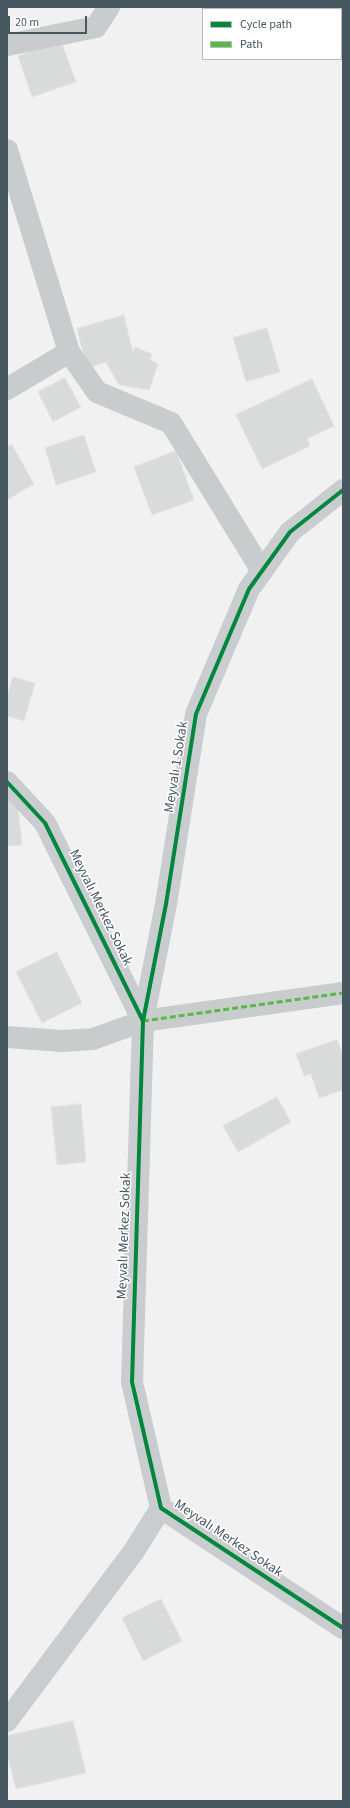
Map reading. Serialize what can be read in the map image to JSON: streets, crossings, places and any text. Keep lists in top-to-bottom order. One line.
{"streets":{"street":["Meyvalı 1 Sokak","Meyvalı Merkez Sokak"]},"crossings":[["Meyvalı 1 Sokak","Meyvalı Merkez Sokak"]],"legend":["Cycle path","Path"],"scale_bar":"20 m"}
